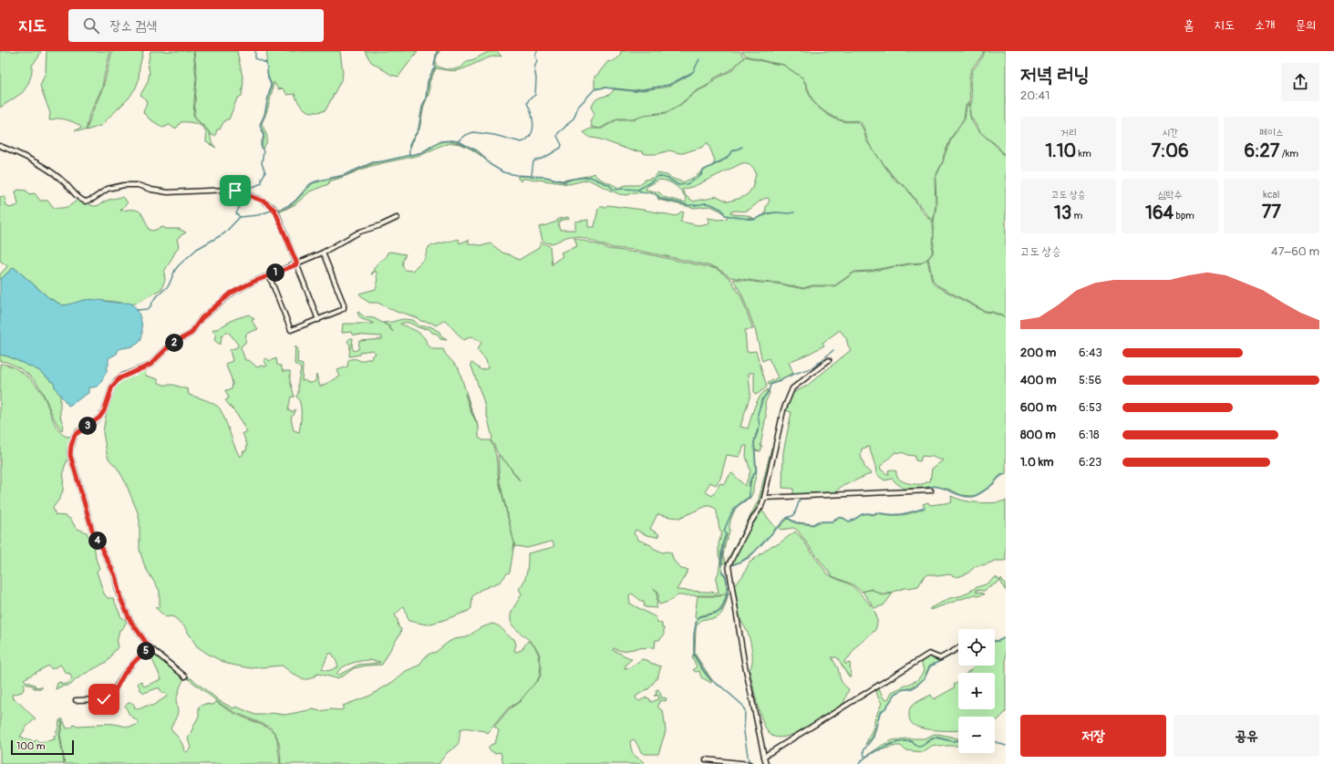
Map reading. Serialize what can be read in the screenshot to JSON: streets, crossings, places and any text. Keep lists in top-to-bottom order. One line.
{"scale_bar":"100 m","page":{"header":"지도","search":"장소 검색","nav":["홈","지도","소개","문의"],"heading":["저녁 러닝","20:41"],"stats":[["거리","1.10 km"],["시간","7:06"],["페이스","6:27 /km"],["고도 상승","13 m"],["심박수","164 bpm"],["kcal","77"]],"chart":["고도 상승","47–60 m"],"pins":["1","2","3","4","5"],"list":[{"name":"200 m","note":"6:43"},{"name":"400 m","note":"5:56"},{"name":"600 m","note":"6:53"},{"name":"800 m","note":"6:18"},{"name":"1.0 km","note":"6:23"}],"map_buttons":["+","−"],"buttons":["저장","공유"],"scale":"100 m"}}
